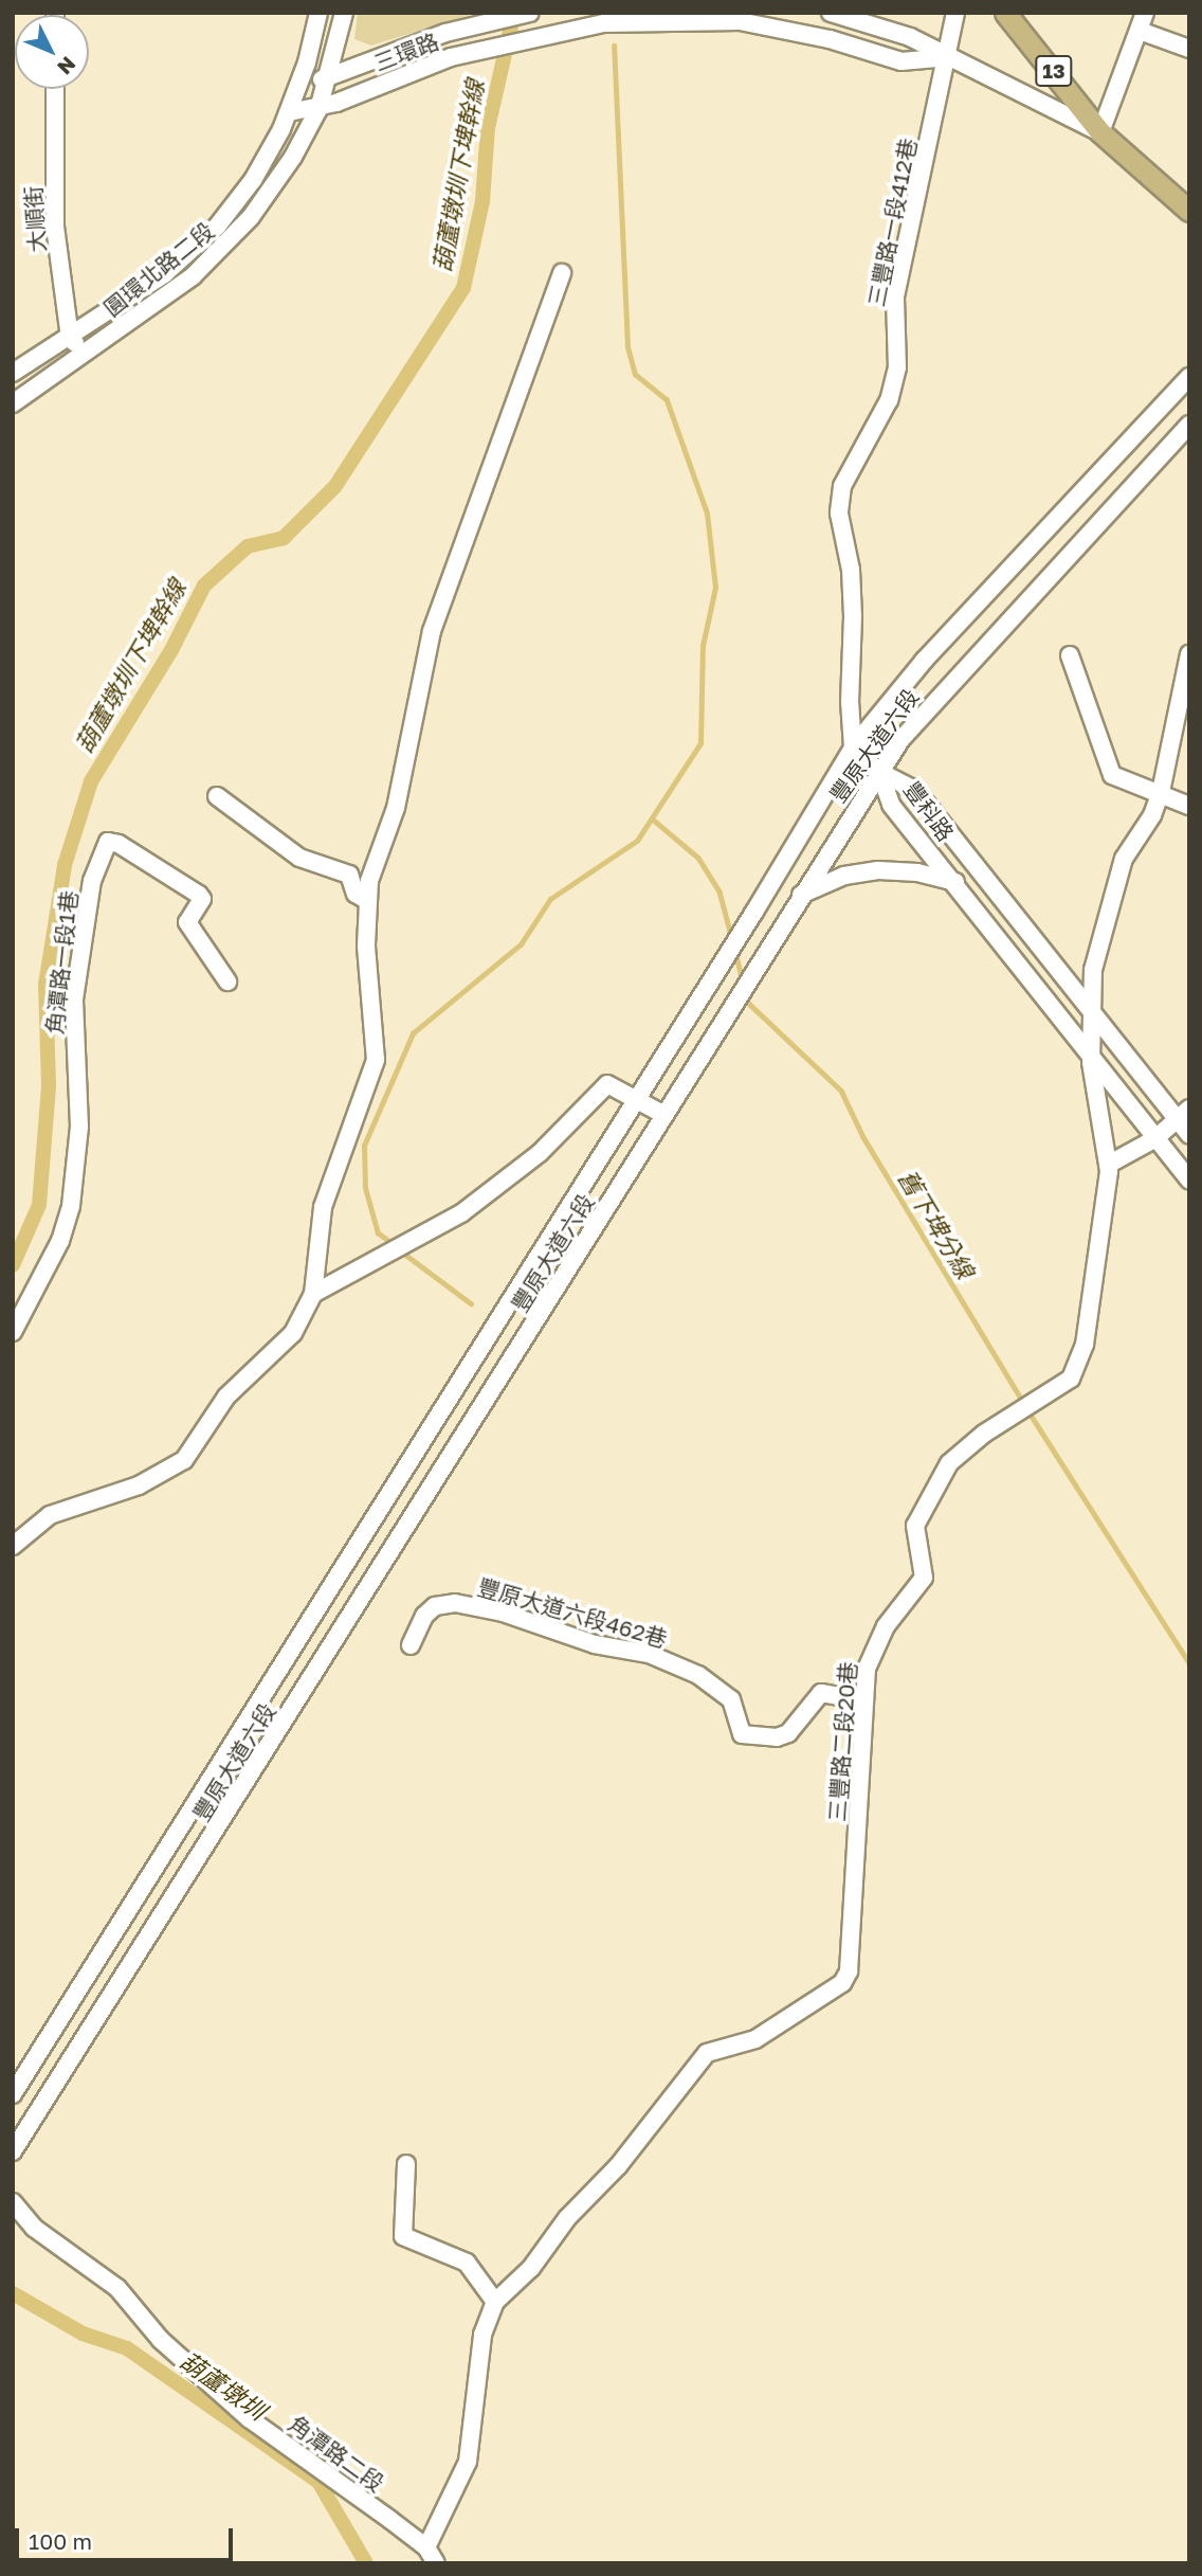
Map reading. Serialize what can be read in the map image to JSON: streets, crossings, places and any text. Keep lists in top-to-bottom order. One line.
{"streets":{"main road":["13"],"street":["三環路","大順街","三豐路一段412巷","圓環北路二段","豐原大道六段","豐科路","角潭路一段1巷","豐原大道六段462巷","三豐路二段20巷","角潭路二段"]},"crossings":[["三環路","三豐路一段412巷"],["三環路","圓環北路二段"],["大順街","圓環北路二段"],["三豐路一段412巷","豐原大道六段"],["豐原大道六段","豐科路"],["豐科路","三豐路二段20巷"],["豐原大道六段462巷","三豐路二段20巷"],["三豐路二段20巷","角潭路二段"]],"water":["葫蘆墩圳下埤幹線","舊下埤分線","葫蘆墩圳"],"scale_bar":"100 m","north":"bottom right"}
